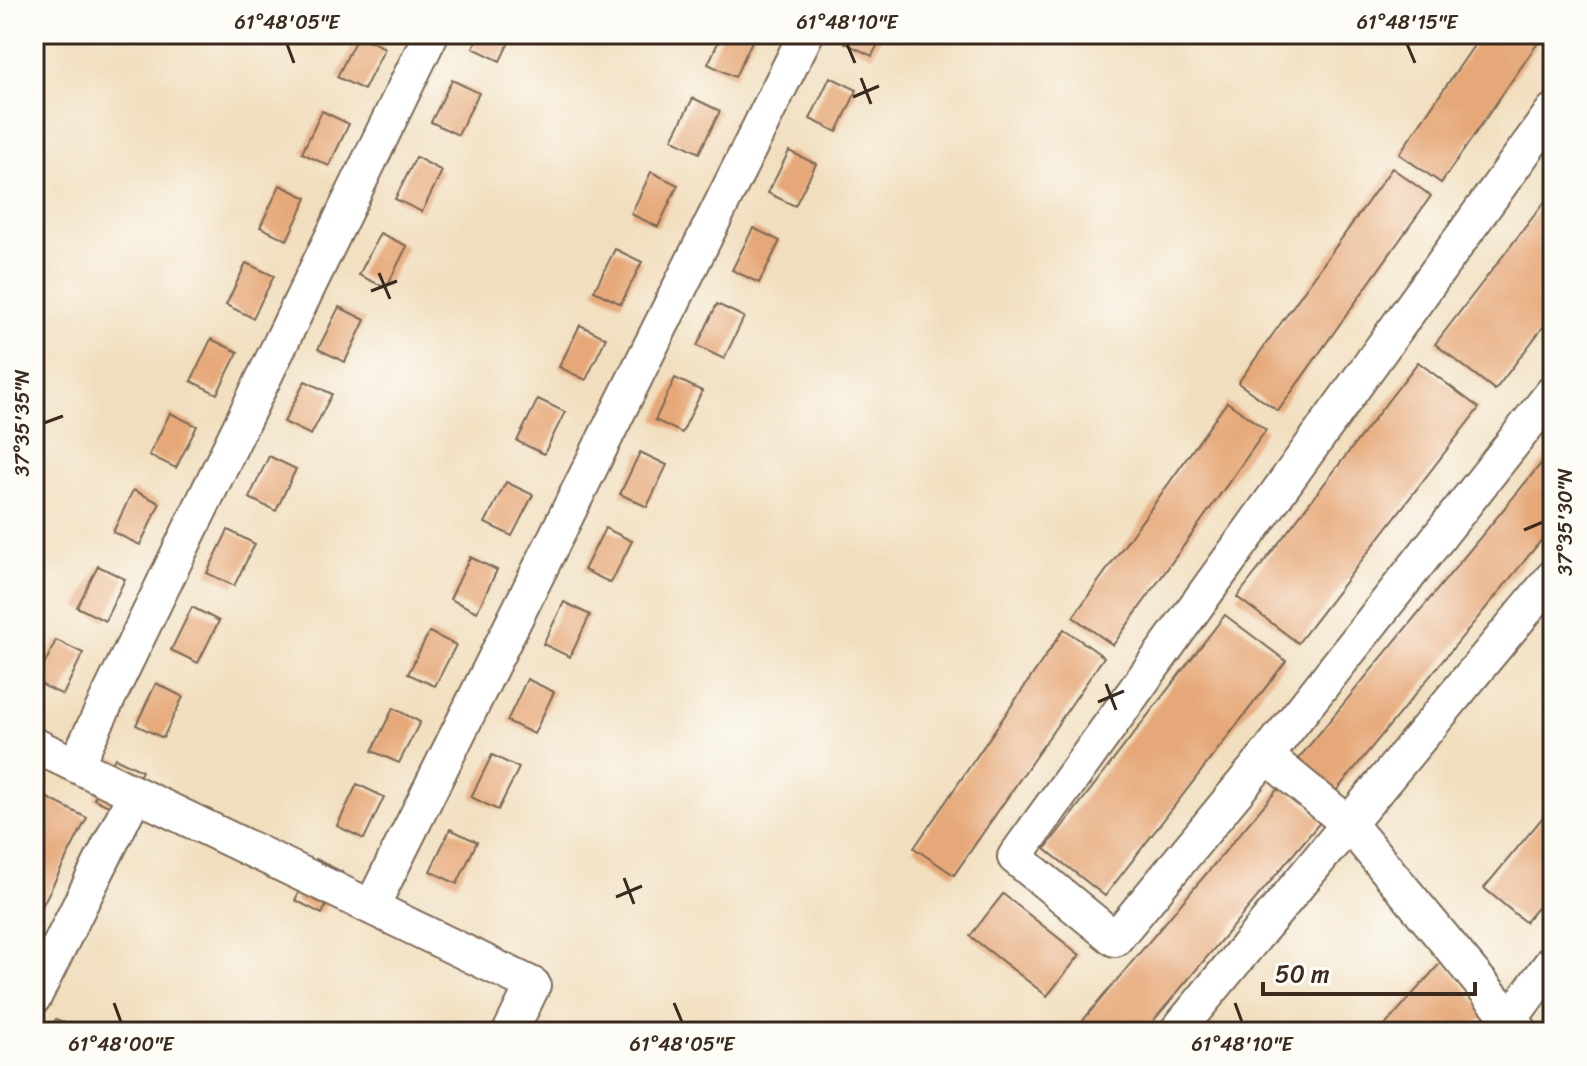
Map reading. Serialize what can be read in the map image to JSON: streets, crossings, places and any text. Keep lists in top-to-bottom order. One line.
{"scale_bar":"50 m","coordinates":["61°48'05\"E","61°48'10\"E","61°48'15\"E","37°35'35\"N","37°35'30\"N","61°48'00\"E"]}
